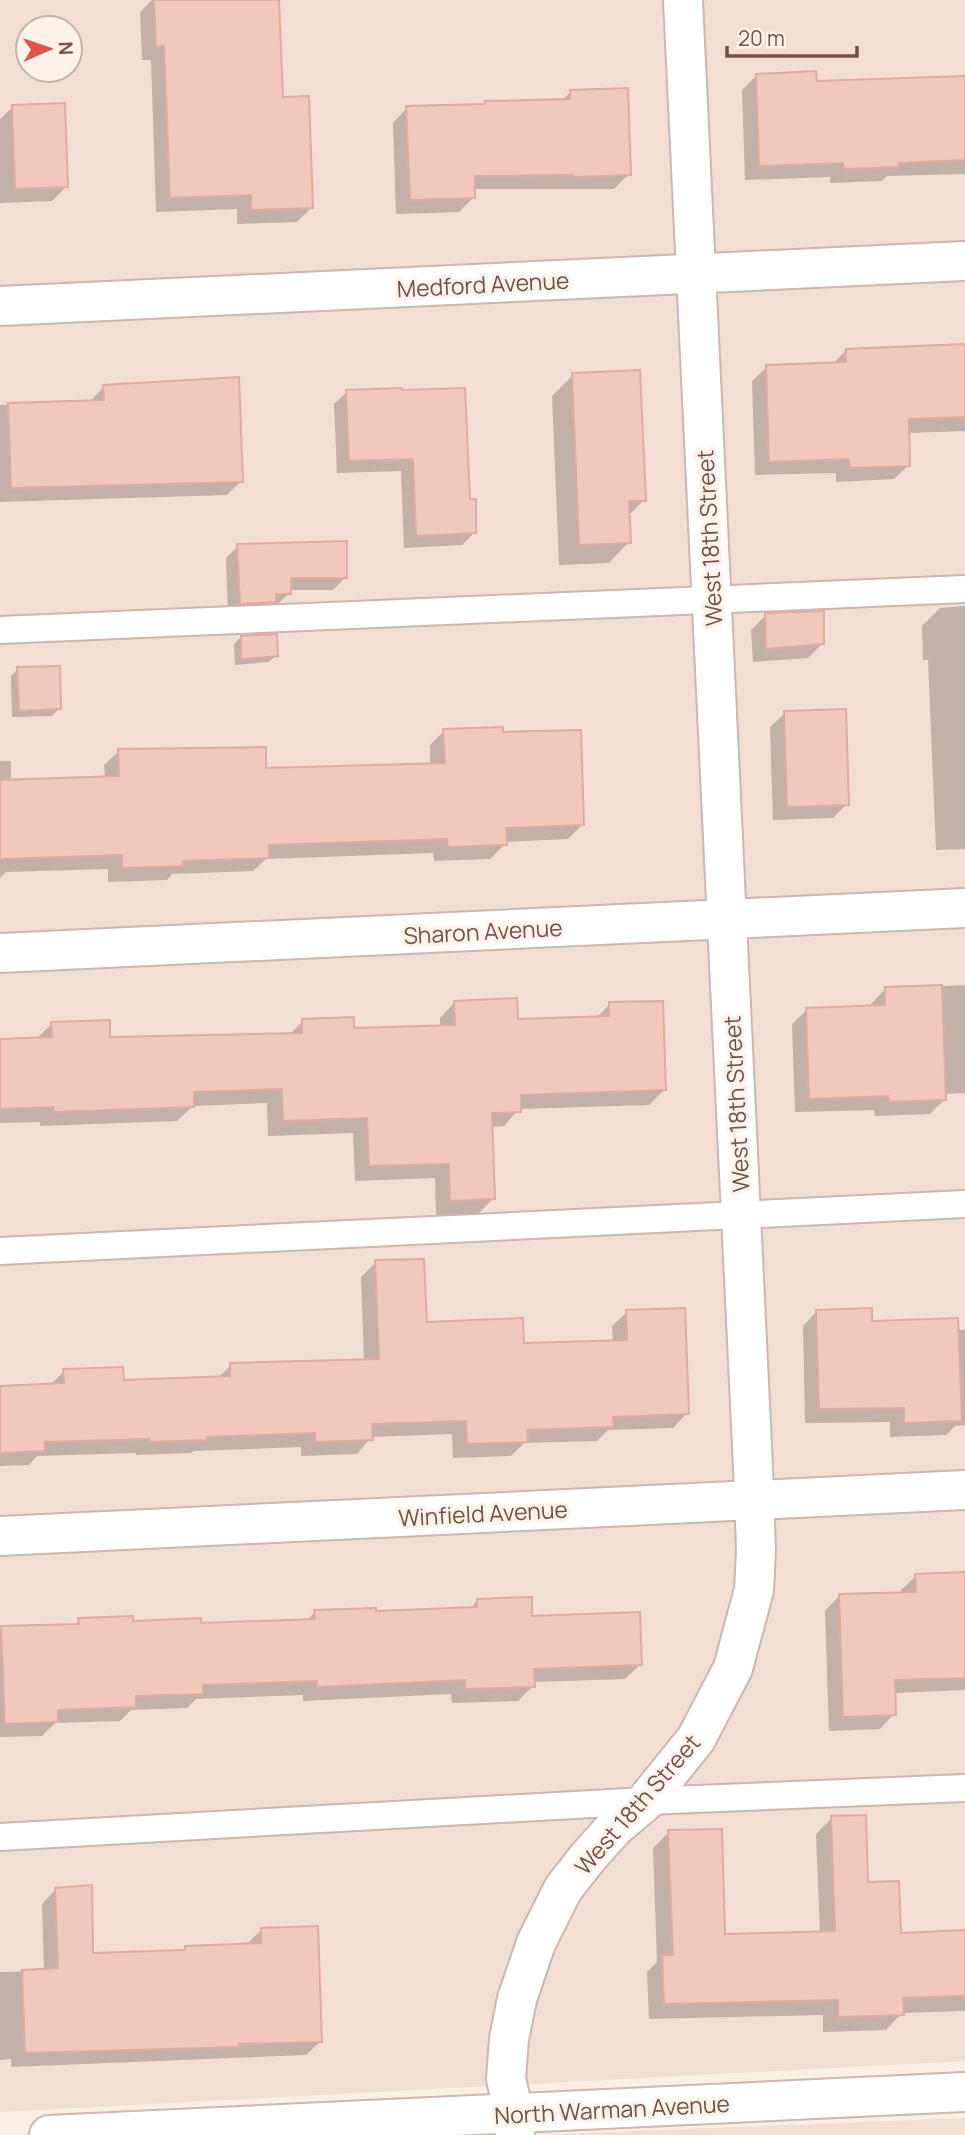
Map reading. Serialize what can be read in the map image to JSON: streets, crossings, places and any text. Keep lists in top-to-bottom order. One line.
{"streets":{"street":["Medford Avenue","West 18th Street","Sharon Avenue","Winfield Avenue","North Warman Avenue"]},"crossings":[["Medford Avenue","West 18th Street"],["West 18th Street","Sharon Avenue"],["West 18th Street","Winfield Avenue"],["West 18th Street","North Warman Avenue"]],"scale_bar":"20 m","north":"right"}
